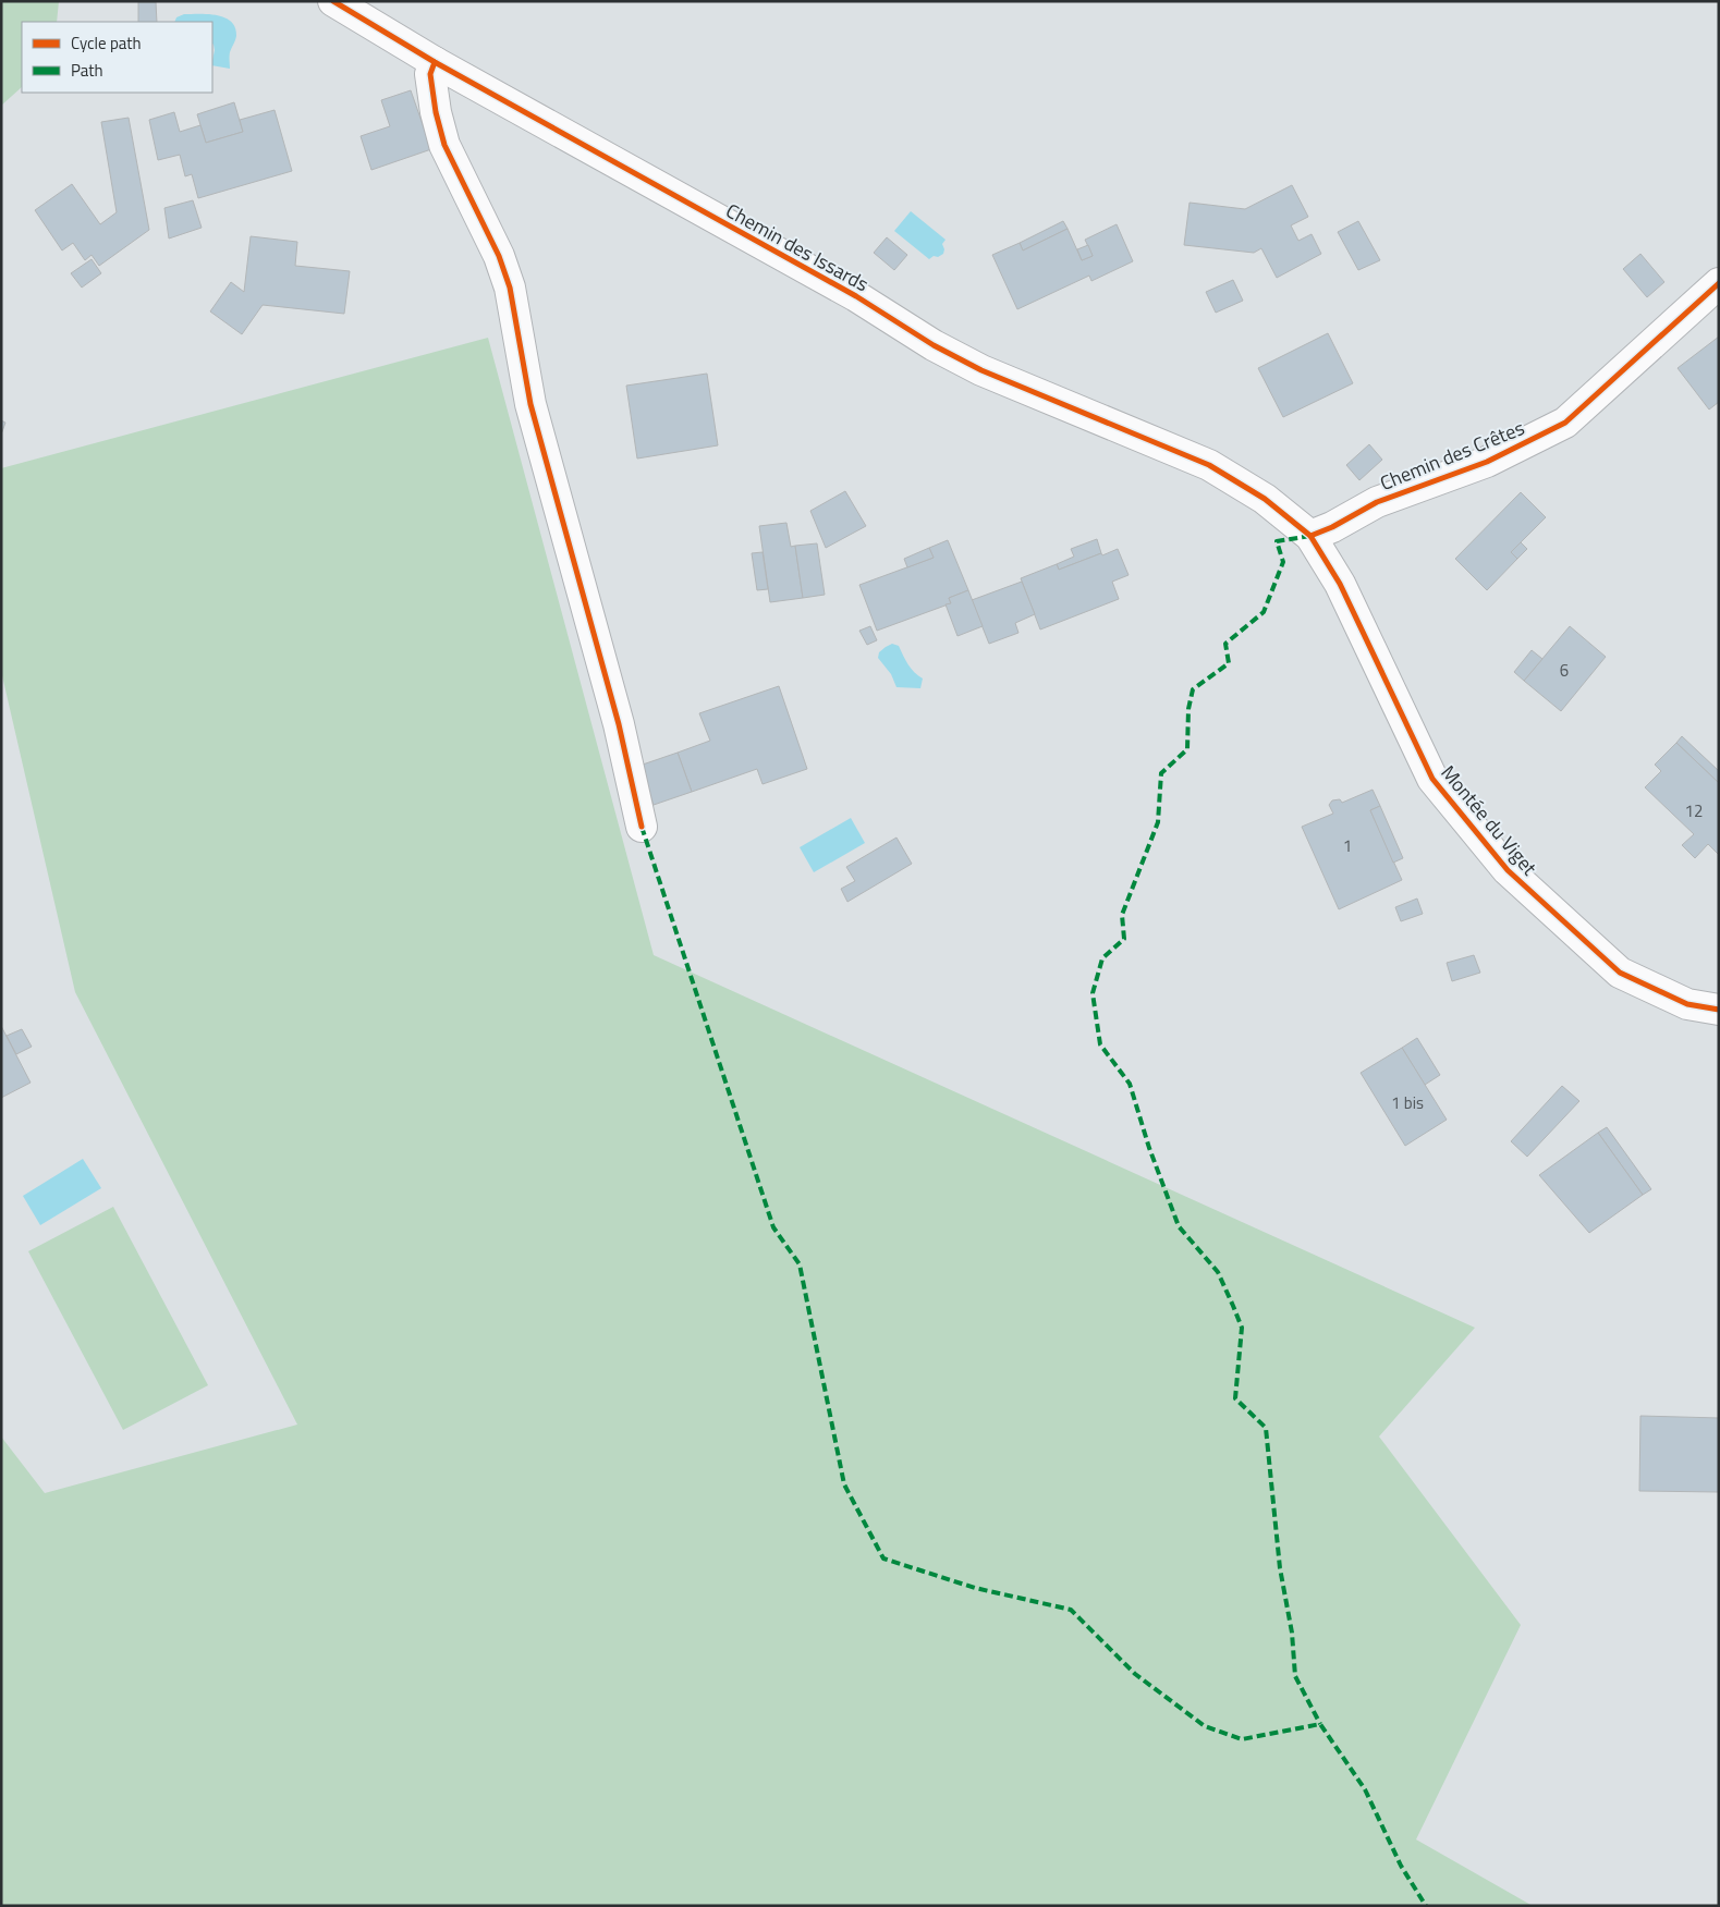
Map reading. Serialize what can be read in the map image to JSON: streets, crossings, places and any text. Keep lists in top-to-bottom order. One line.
{"streets":{"street":["Chemin des Issards","Chemin des Crêtes","Montée du Viget"]},"crossings":[["Chemin des Issards","Chemin des Crêtes"],["Chemin des Issards","Montée du Viget"],["Chemin des Crêtes","Montée du Viget"]],"house_numbers":["6","12","1","1 bis"],"legend":["Cycle path","Path"]}
